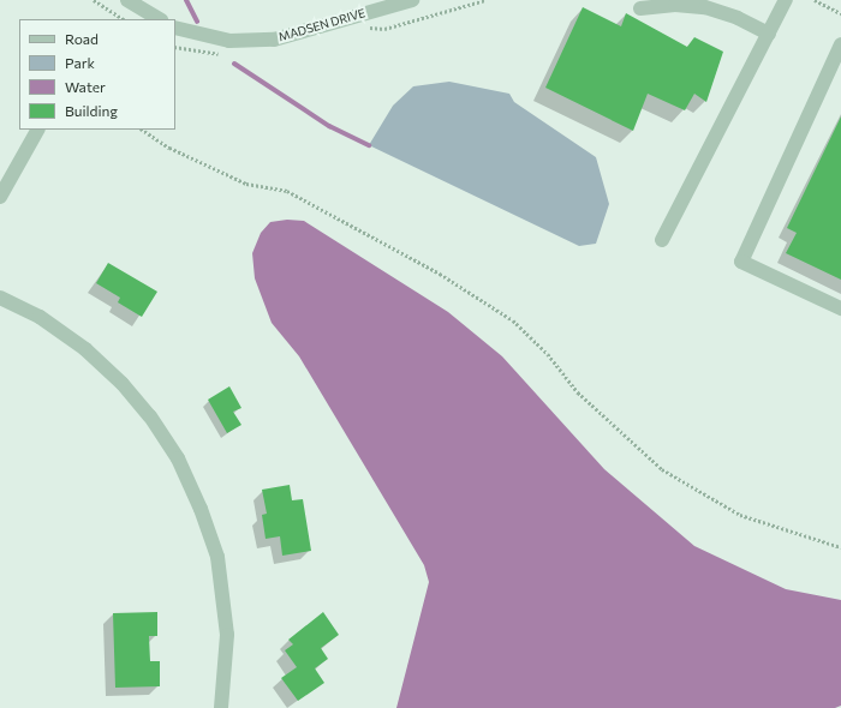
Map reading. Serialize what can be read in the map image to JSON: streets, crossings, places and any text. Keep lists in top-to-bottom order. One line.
{"streets":{"street":["MADSEN DRIVE"]},"legend":["Road","Park","Water","Building"]}
